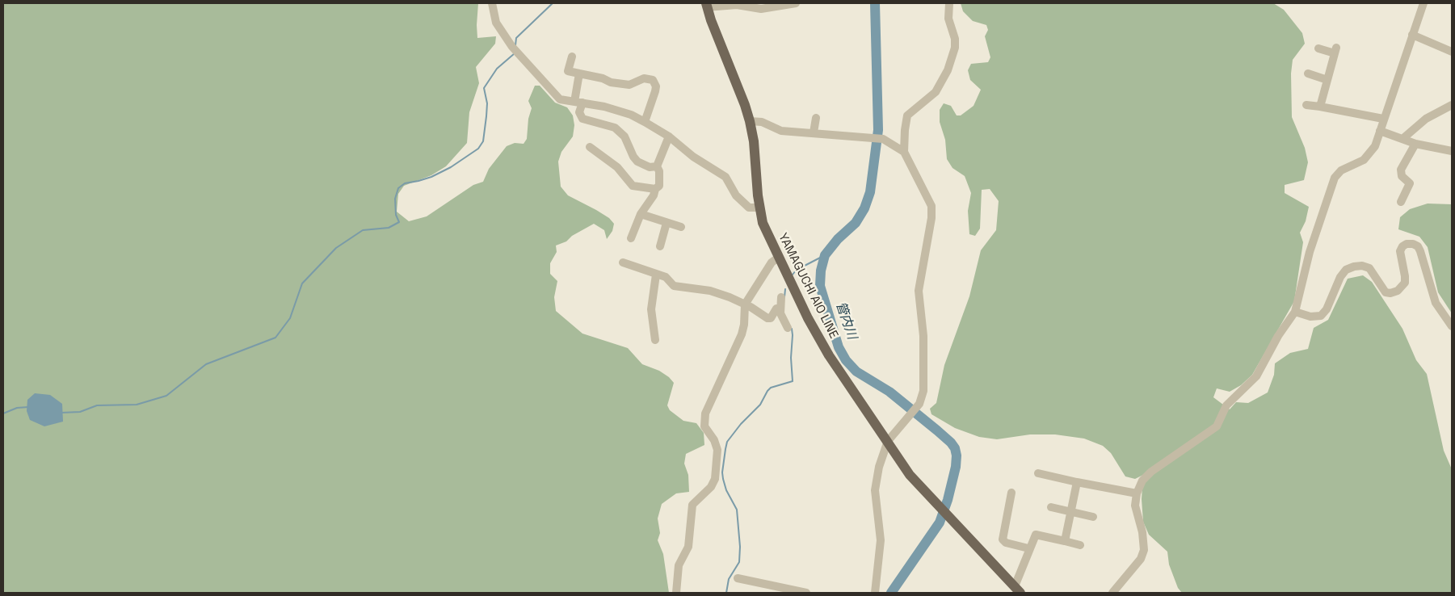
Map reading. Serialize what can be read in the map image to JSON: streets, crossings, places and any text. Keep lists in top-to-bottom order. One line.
{"streets":{"main road":["YAMAGUCHI AIO LINE"]},"water":["管内川"]}
